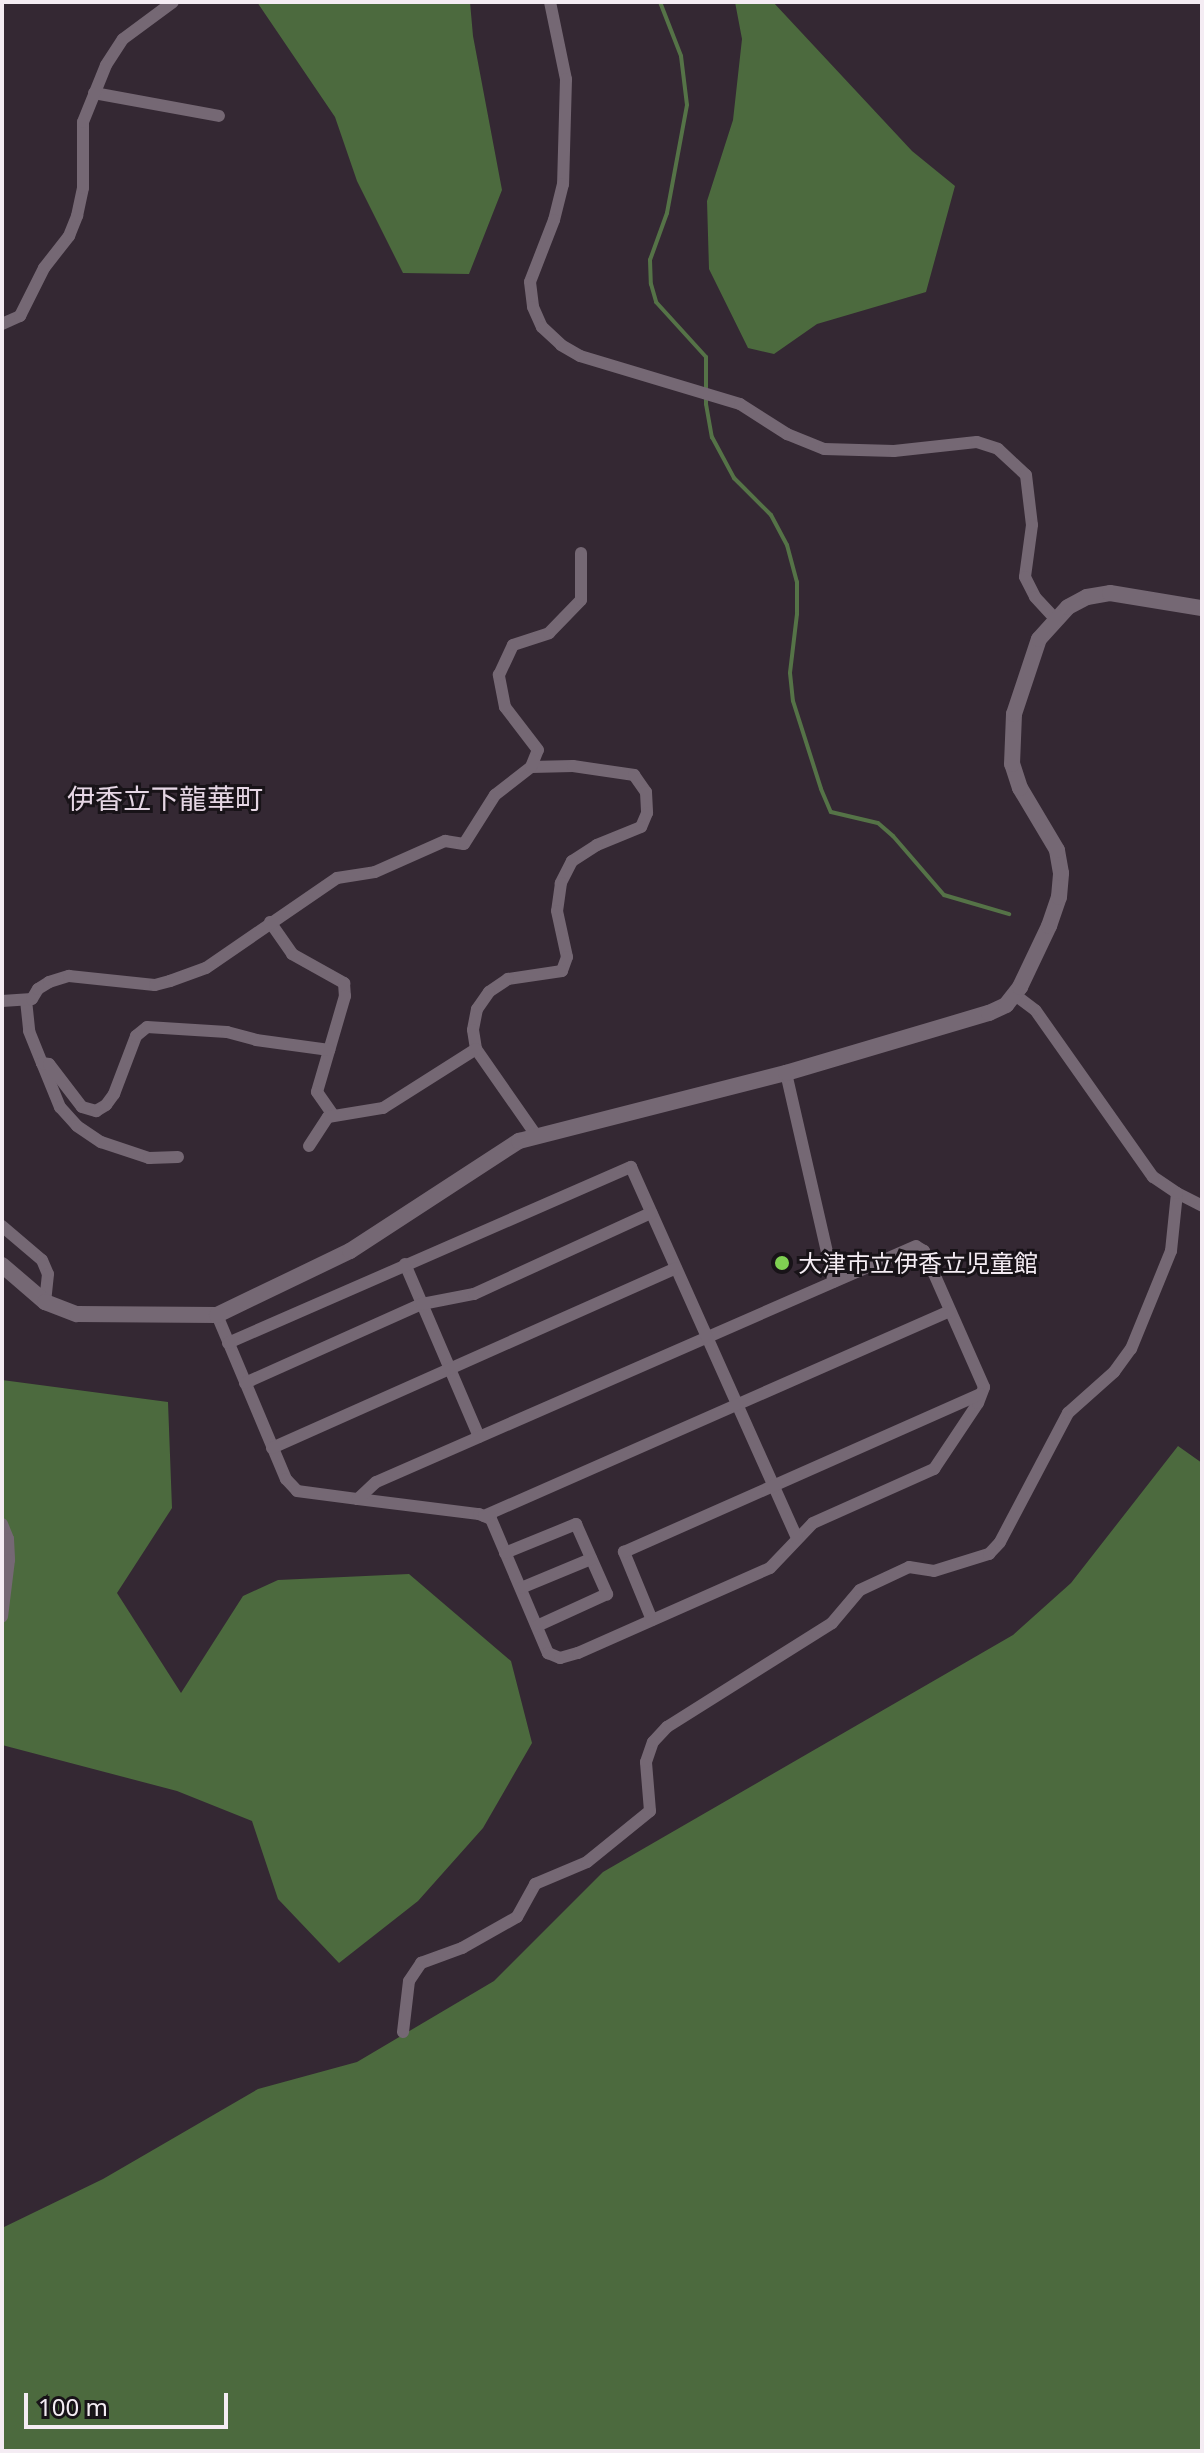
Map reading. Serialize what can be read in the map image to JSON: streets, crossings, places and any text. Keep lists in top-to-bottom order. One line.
{"districts":["伊香立下龍華町"],"places":["大津市立伊香立児童館"],"scale_bar":"100 m"}
